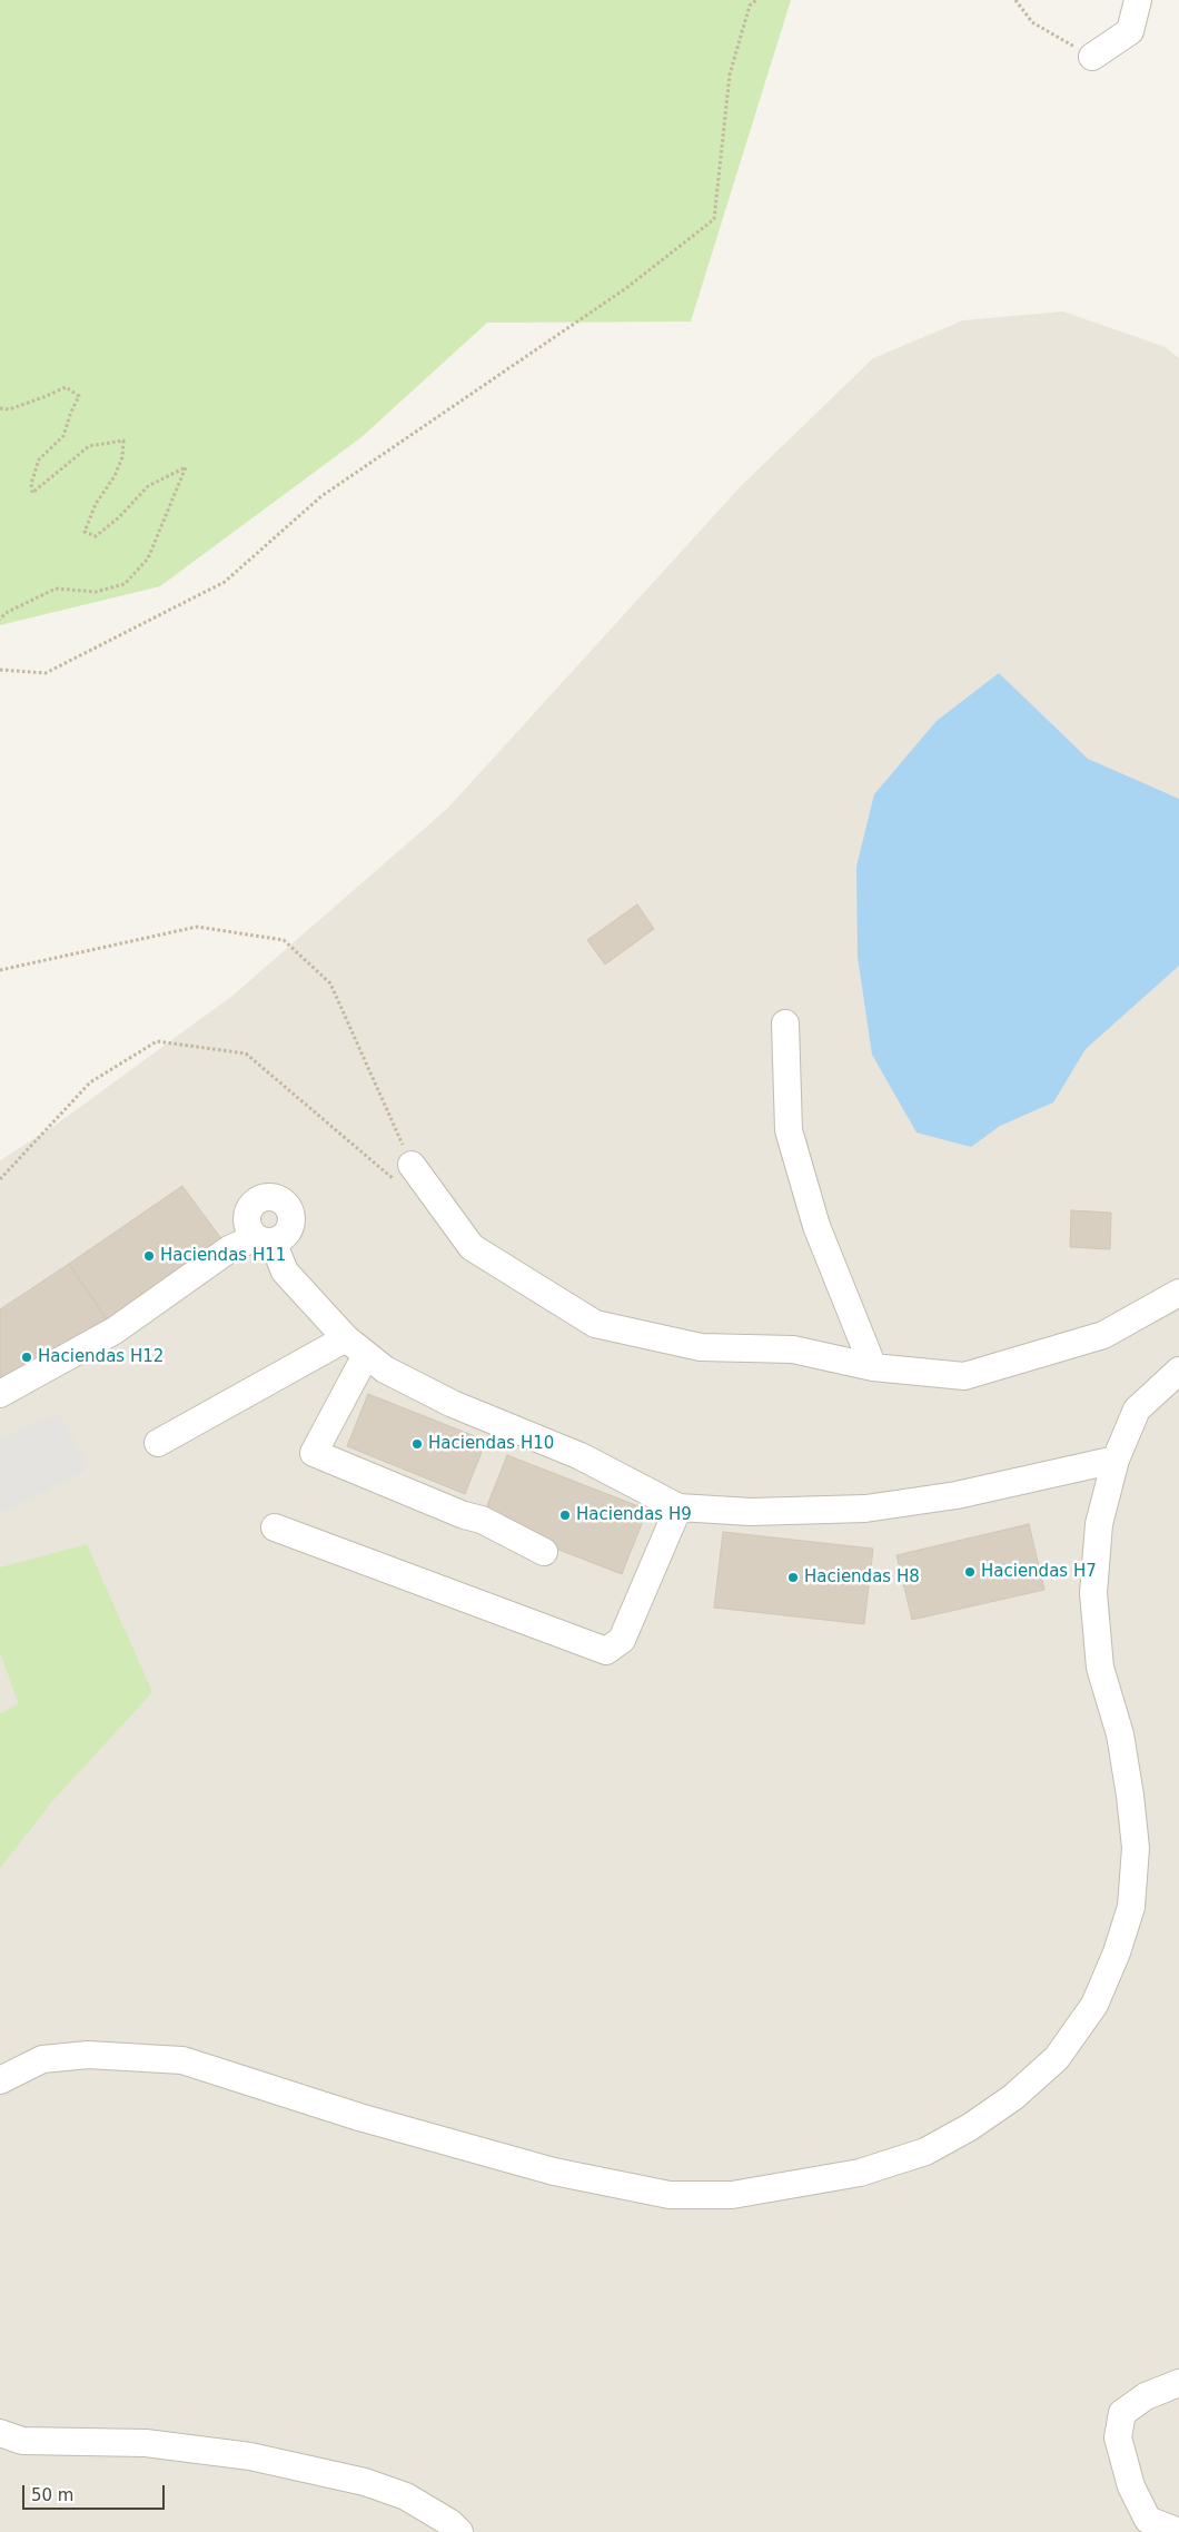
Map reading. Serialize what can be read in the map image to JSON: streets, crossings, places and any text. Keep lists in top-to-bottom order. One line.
{"places":["Haciendas H11","Haciendas H12","Haciendas H10","Haciendas H9","Haciendas H7","Haciendas H8"],"scale_bar":"50 m"}
